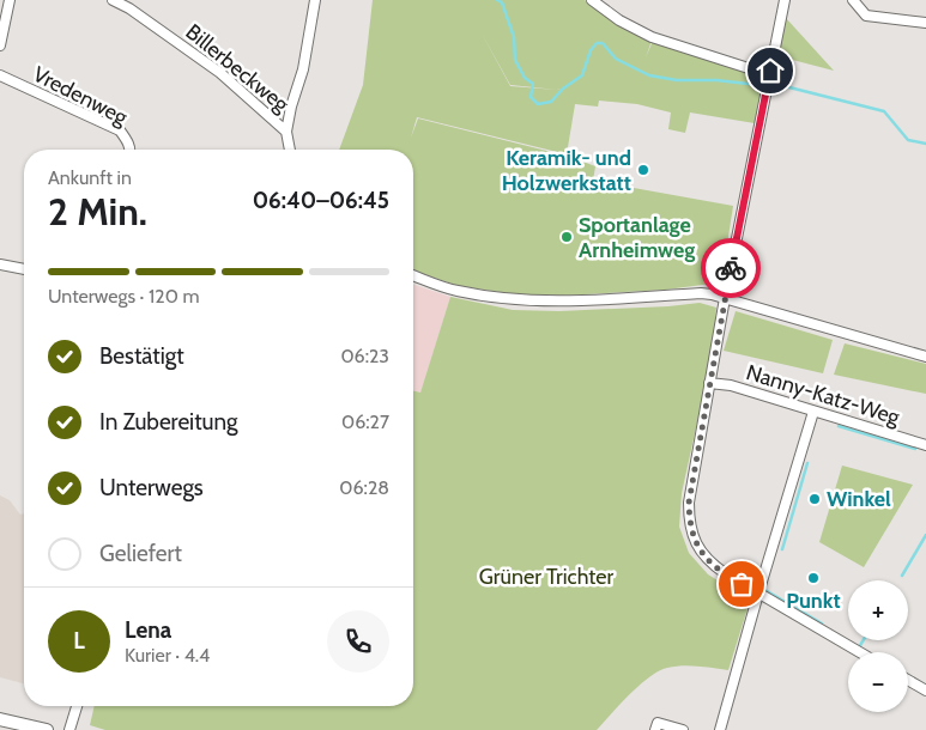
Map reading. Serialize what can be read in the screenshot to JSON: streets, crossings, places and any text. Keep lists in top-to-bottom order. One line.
{"streets":{"street":["Billerbeckweg","Vredenweg","Nanny-Katz-Weg"]},"parks":["Grüner Trichter"],"places":["Keramik- und Holzwerkstatt","Sportanlage Arnheimweg","Winkel","Punkt"],"page":{"heading":["2 Min.","Ankunft in","06:40–06:45"],"panel":["Lena","Kurier · 4.4"],"bar":"Unterwegs · 120 m","list":[["Bestätigt","06:23"],["In Zubereitung","06:27"],["Unterwegs","06:28"],"Geliefert"],"map_buttons":["+","−"],"round":"L"}}
